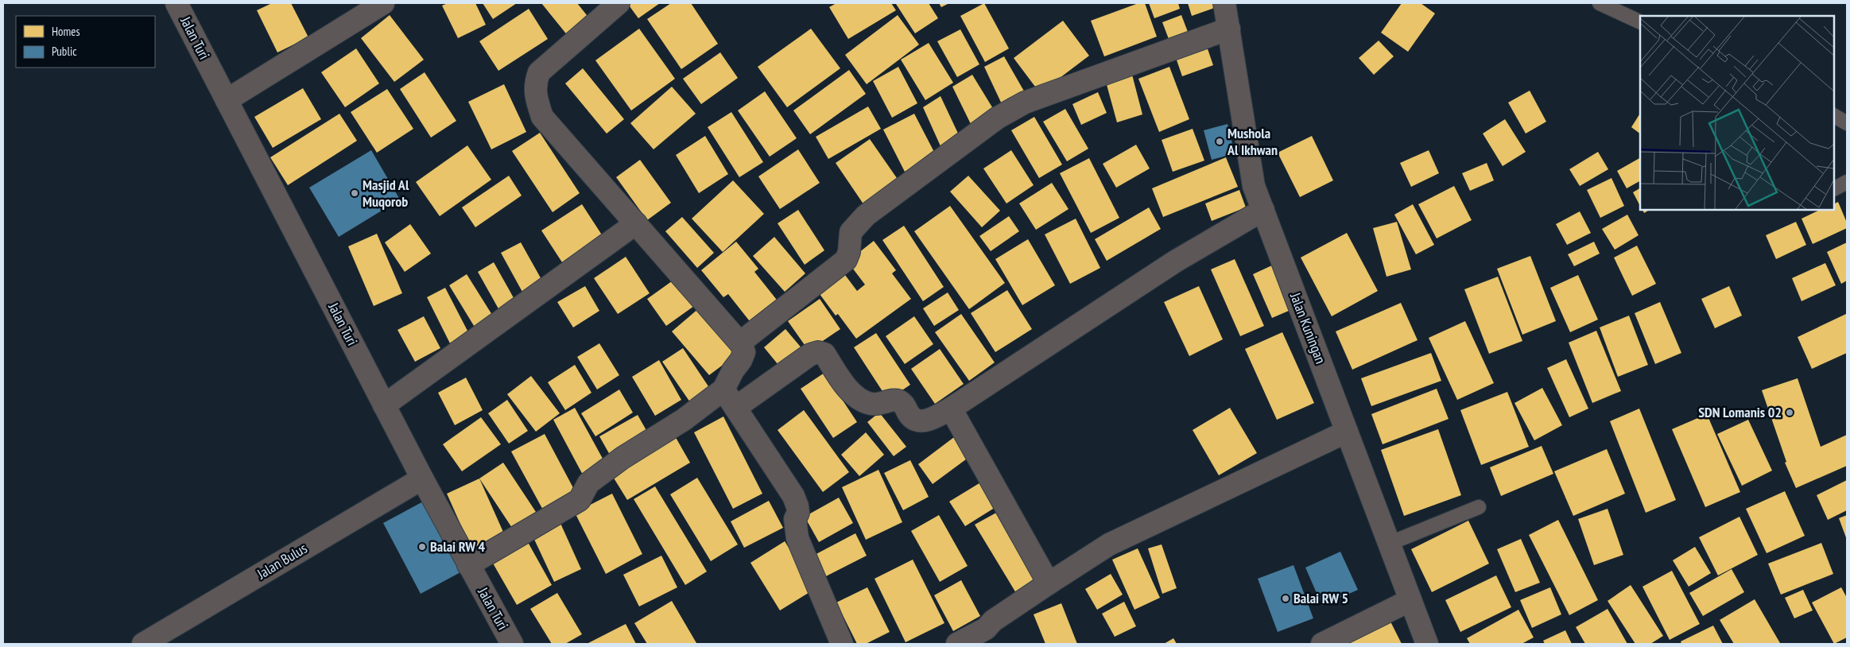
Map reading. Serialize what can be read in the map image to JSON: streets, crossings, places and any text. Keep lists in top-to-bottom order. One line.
{"streets":{"street":["Jalan Turi","Jalan Kuningan","Jalan Bulus"]},"crossings":[["Jalan Turi","Jalan Bulus"]],"places":["Mushola Al Ikhwan","Masjid Al Muqorob","SDN Lomanis 02","Balai RW 4","Balai RW 5"],"legend":["Homes","Public"]}
